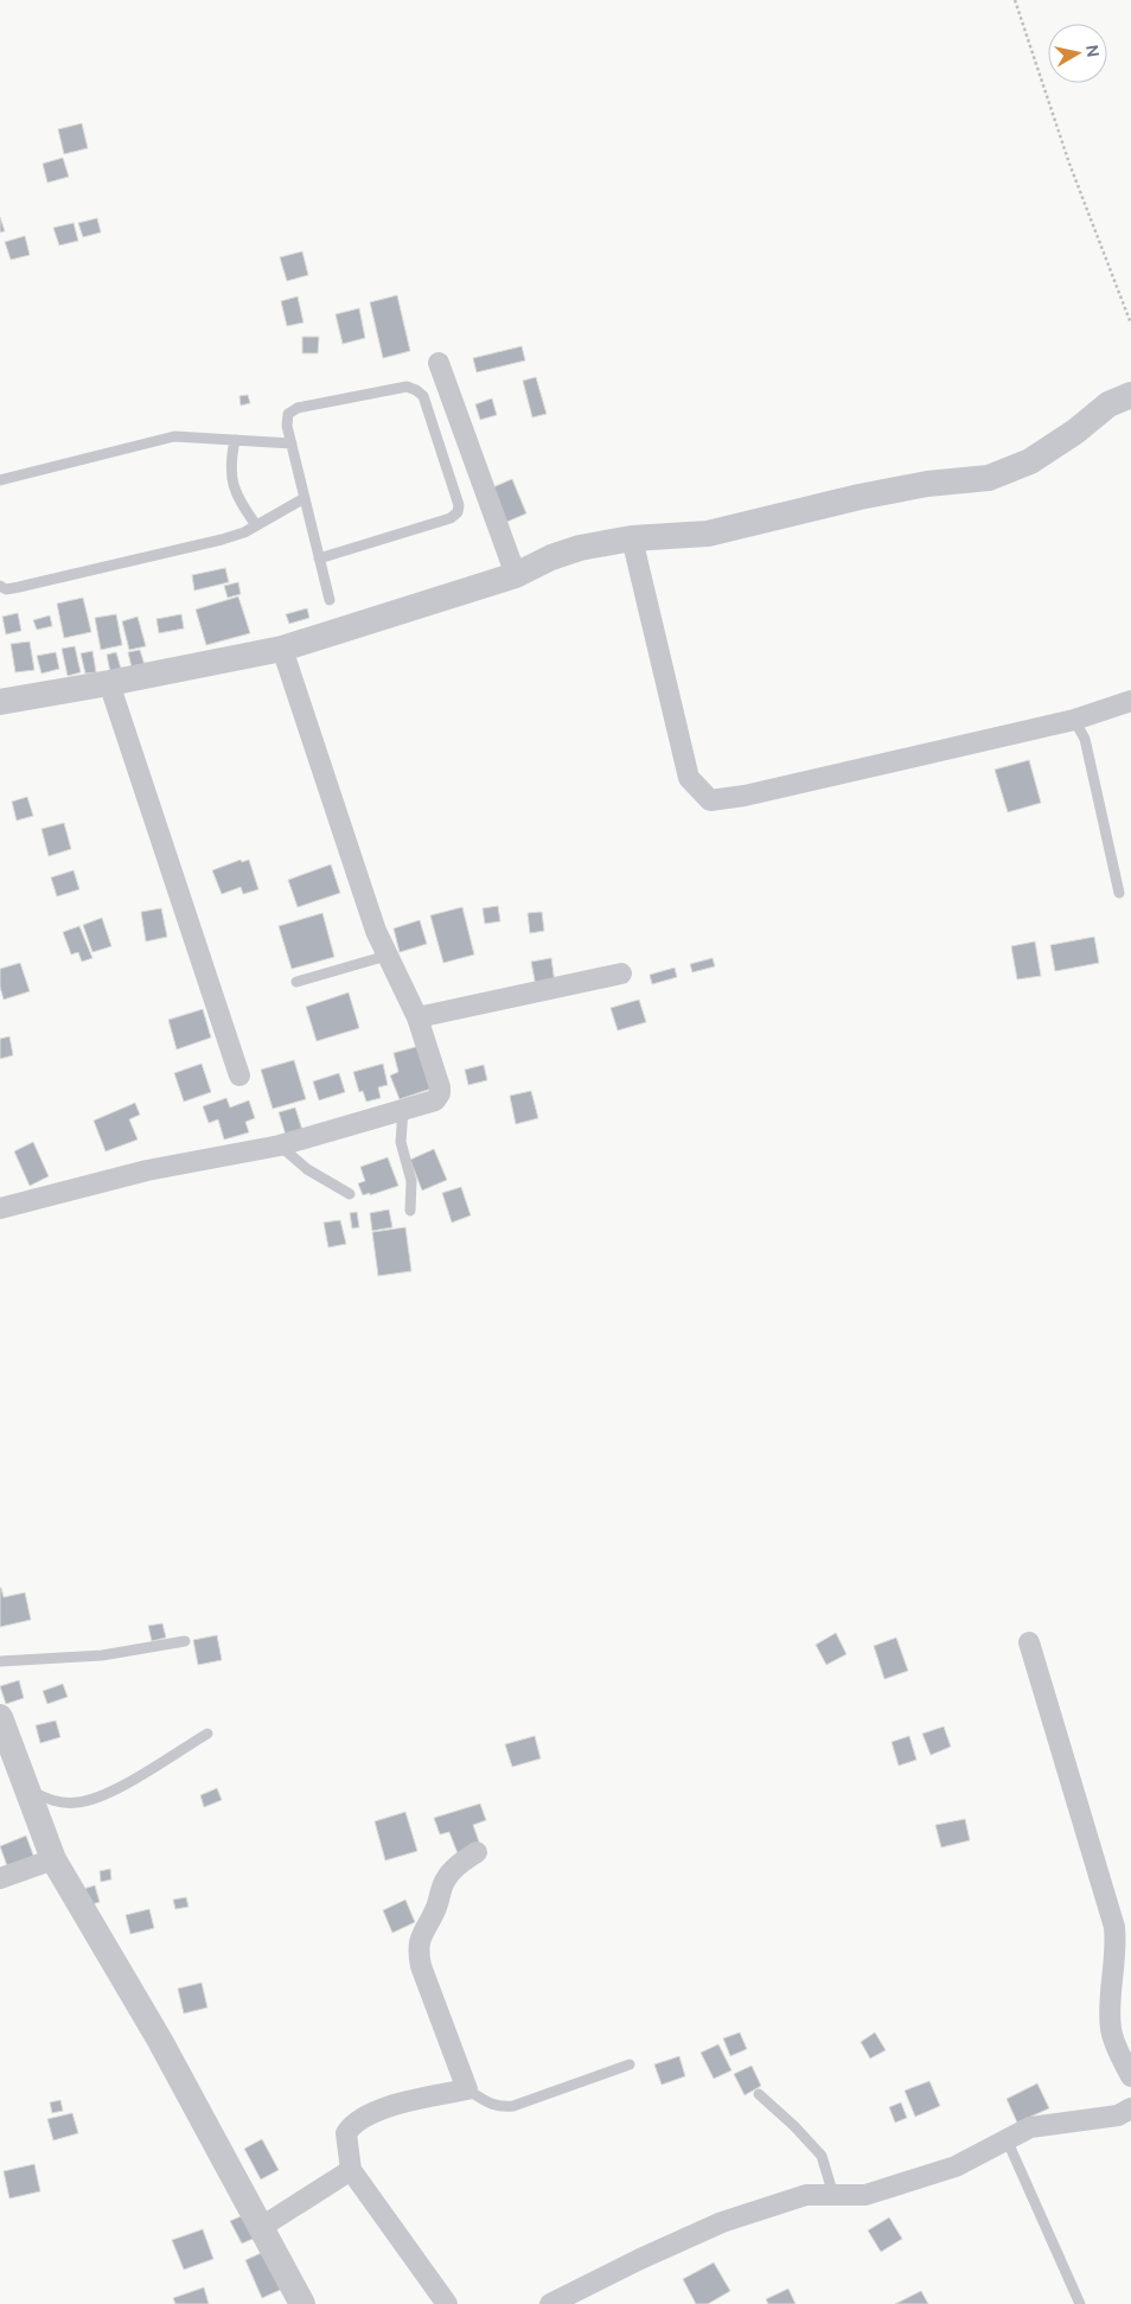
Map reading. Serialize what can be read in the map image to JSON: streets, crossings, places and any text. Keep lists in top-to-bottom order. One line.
{"north":"right"}
